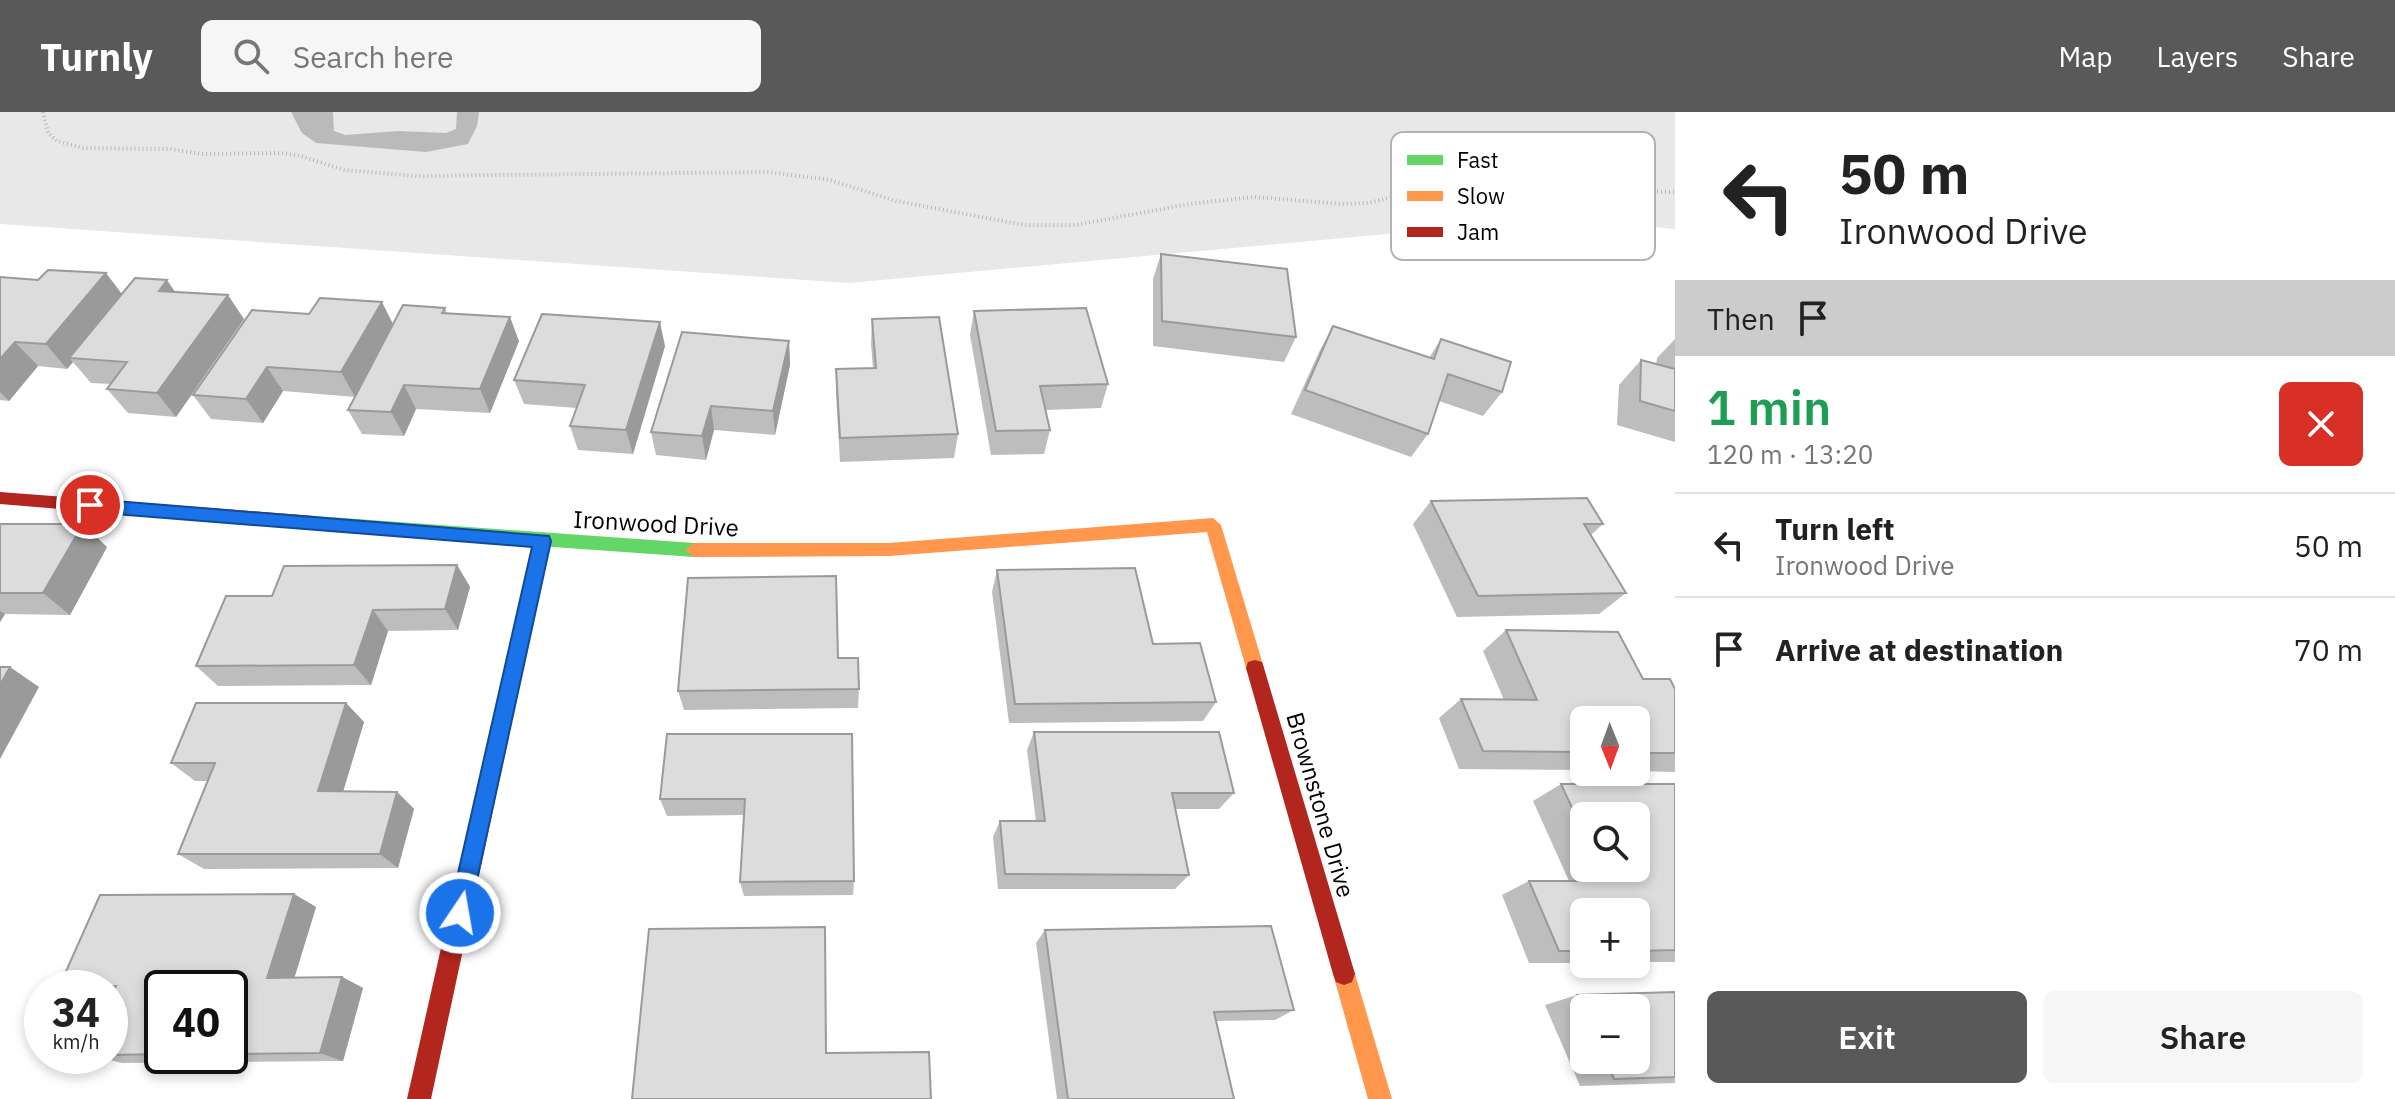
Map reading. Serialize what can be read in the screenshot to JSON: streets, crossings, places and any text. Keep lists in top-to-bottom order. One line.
{"streets":{"street":["Ironwood Drive","Brownstone Drive"]},"crossings":[["Ironwood Drive","Brownstone Drive"]],"legend":["Fast","Slow","Jam"],"north":"bottom","page":{"header":"Turnly","search":"Search here","nav":["Map","Layers","Share"],"turn":["50 m","Ironwood Drive"],"then":"Then","heading":["1 min","120 m · 13:20"],"list":[{"name":"Turn left","note":"Ironwood Drive","value":"50 m"},{"name":"Arrive at destination","value":"70 m"}],"map_buttons":["+","−"],"speed":"34 km/h","limit":"40","buttons":["Exit","Share"]}}
